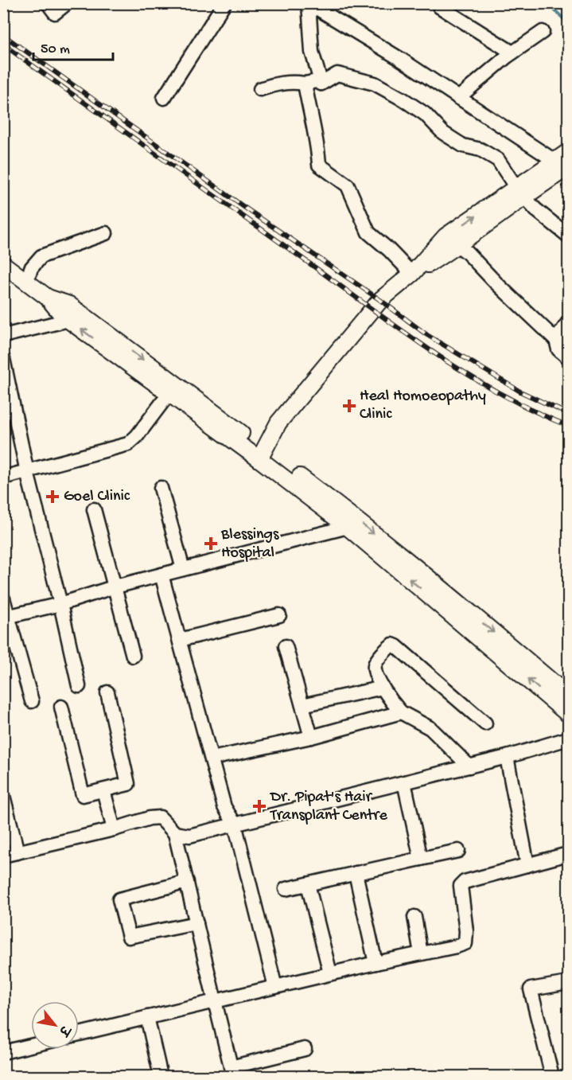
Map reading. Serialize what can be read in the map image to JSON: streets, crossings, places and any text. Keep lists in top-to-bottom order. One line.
{"places":{"health":["Heal Homoeopathy Clinic","Goel Clinic","Blessings Hospital","Dr. Pipat's Hair Transplant Centre"]},"scale_bar":"50 m","north":"bottom right"}
